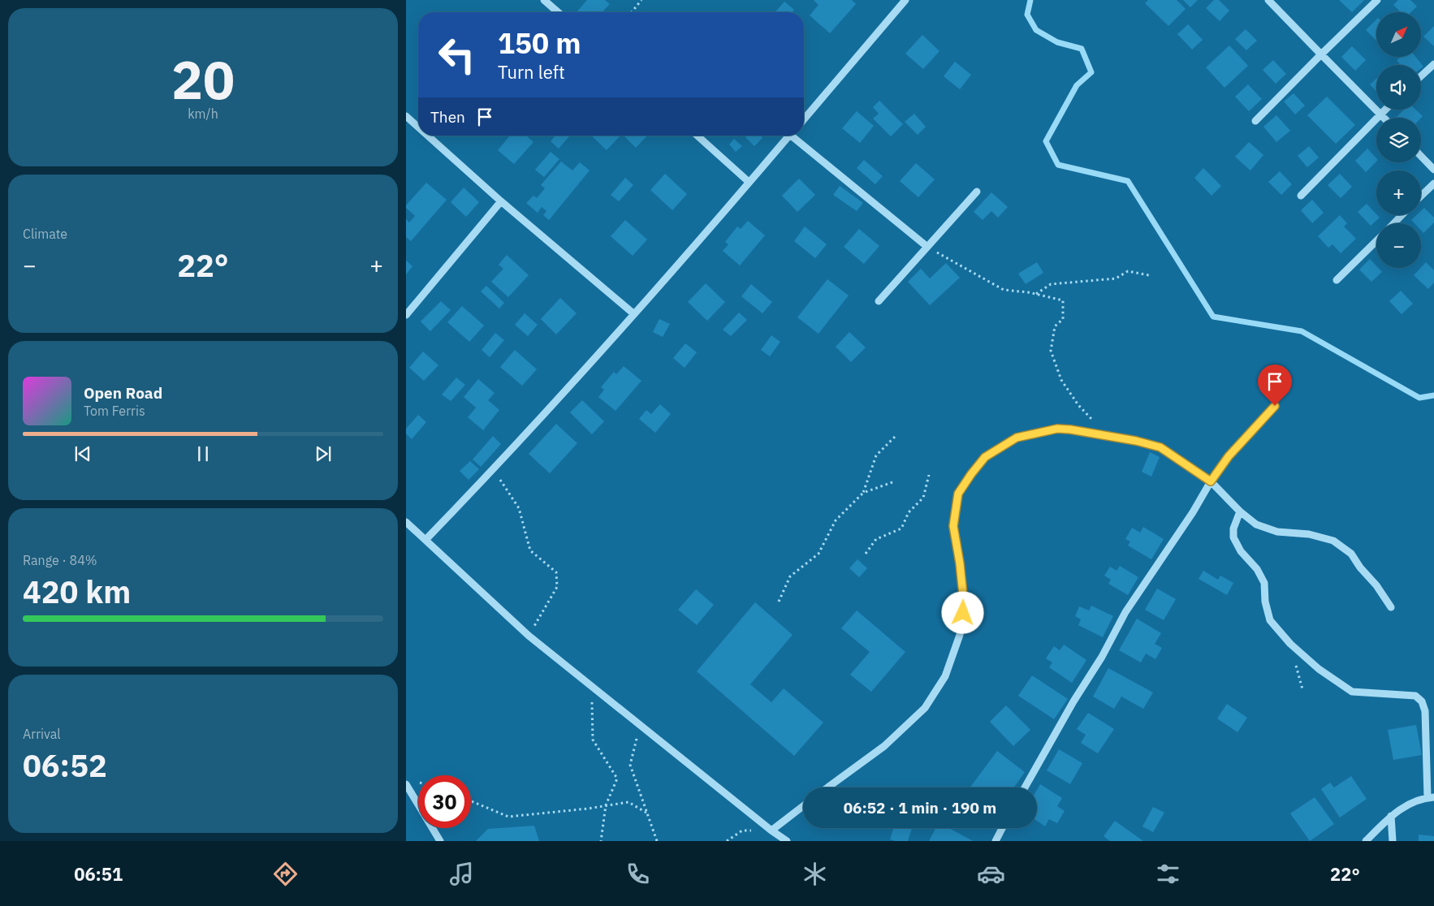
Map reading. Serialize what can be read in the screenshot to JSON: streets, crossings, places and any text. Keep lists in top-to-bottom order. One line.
{"north":"top right","page":{"tile":[["20","km/h"],"Climate",["Range · 84%","420 km"],["Arrival","06:52"]],"map_buttons":["+","−"],"turn":["150 m","Turn left"],"then":"Then","heat":["−","22°","+"],"song":["Open Road","Tom Ferris"],"limit":"30","trip":"06:52 · 1 min · 190 m","tabs":["06:51","22°"]}}
